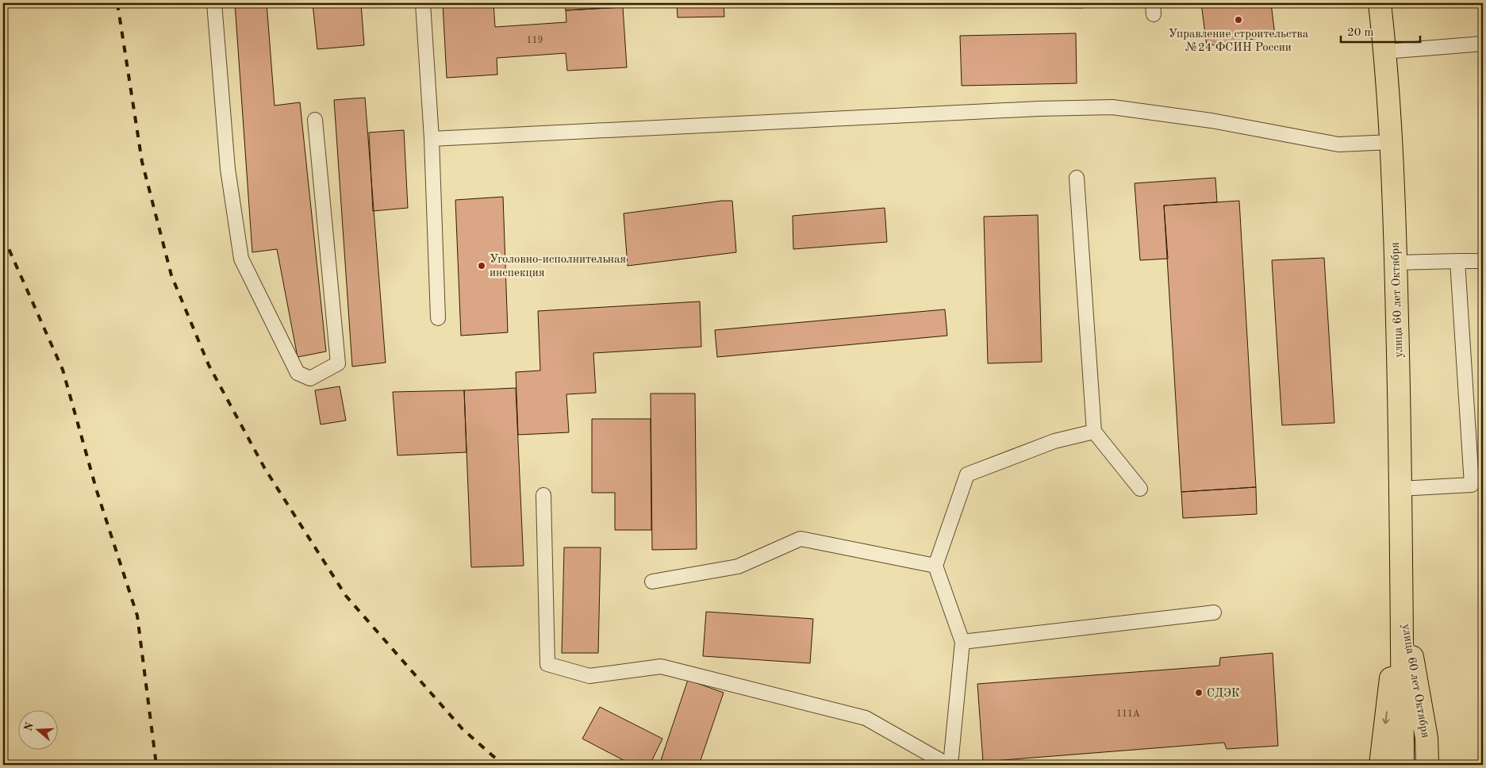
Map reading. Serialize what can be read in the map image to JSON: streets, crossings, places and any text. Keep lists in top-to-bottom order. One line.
{"streets":{"main road":["улица 60 лет Октября"]},"places":["Управление строительства №24 ФСИН России","Уголовно-исполнительная инспекция","СДЭК"],"house_numbers":["119","111А"],"scale_bar":"20 m","north":"left"}
